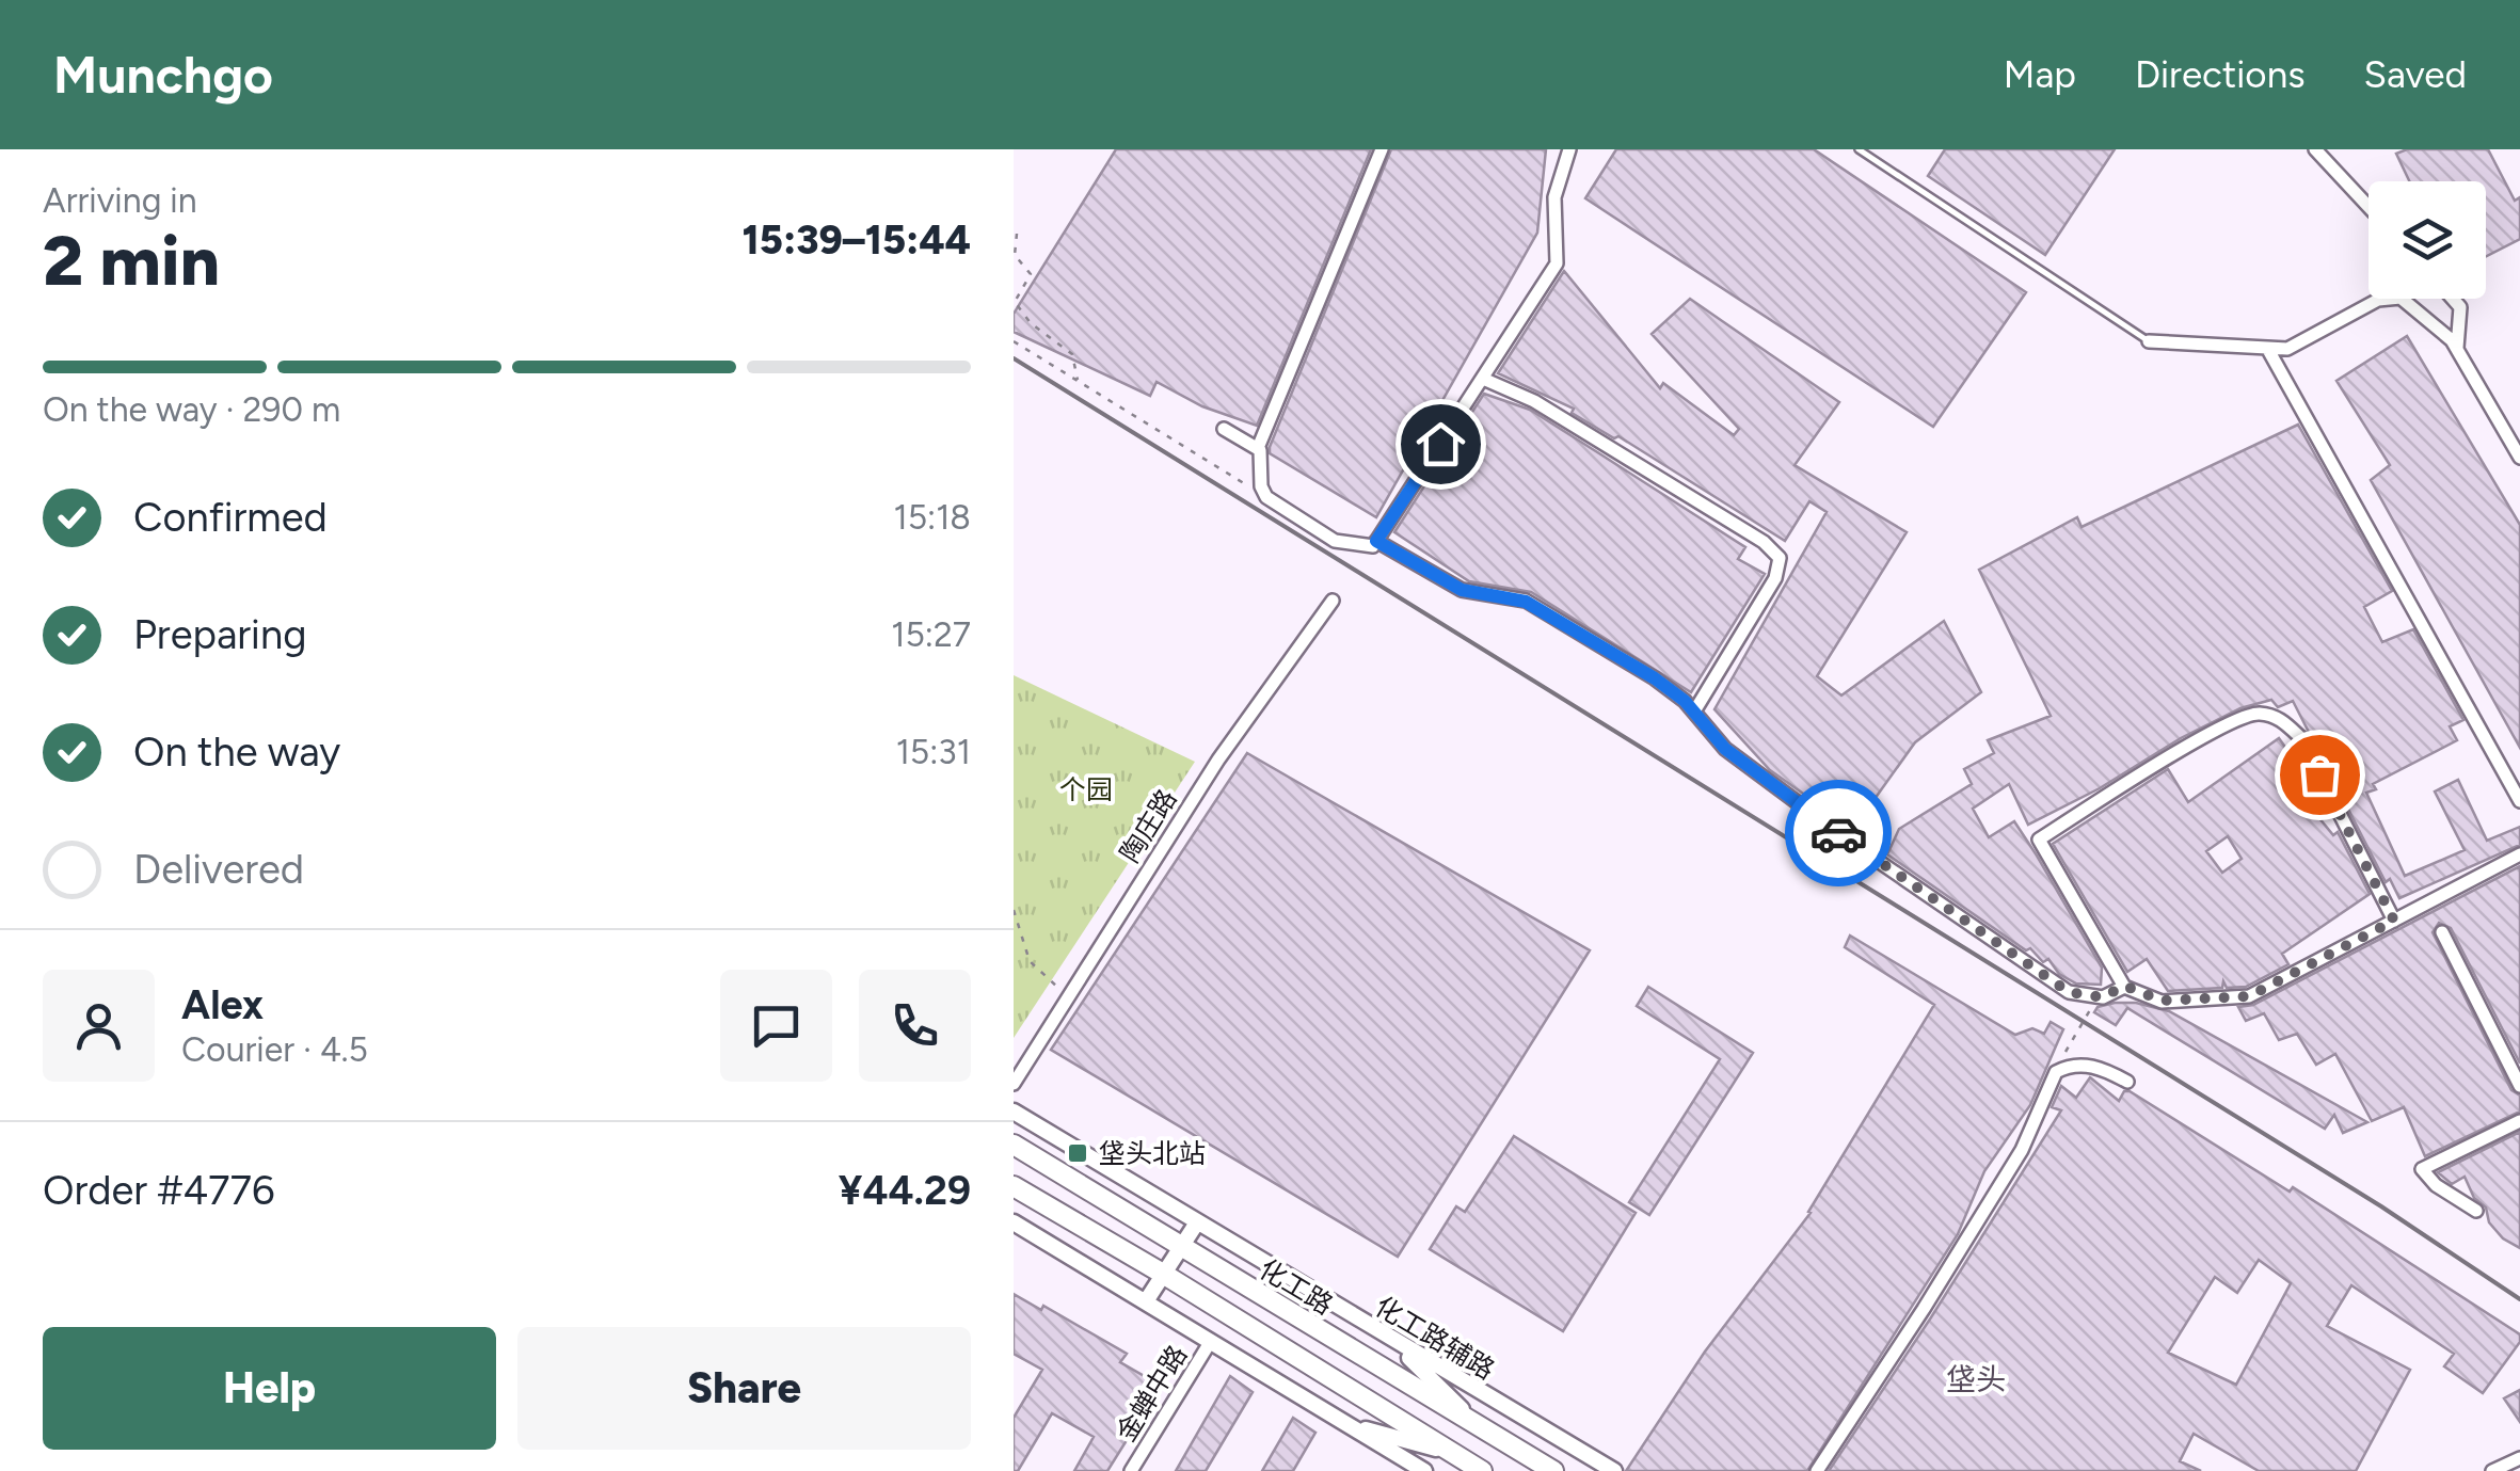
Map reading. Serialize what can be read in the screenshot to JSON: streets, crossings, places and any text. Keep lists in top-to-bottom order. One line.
{"streets":{"main road":["化工路"],"street":["陶庄路","化工路辅路","金蝉中路"]},"districts":["垡头"],"parks":["个园"],"places":{"transit":["垡头北站"]},"page":{"header":"Munchgo","nav":["Map","Directions","Saved"],"heading":["2 min","Arriving in","15:39–15:44"],"panel":["Alex","Courier · 4.5","Order #4776","¥44.29"],"bar":"On the way · 290 m","list":[["Confirmed","15:18"],["Preparing","15:27"],["On the way","15:31"],"Delivered"],"buttons":["Help","Share"]}}
